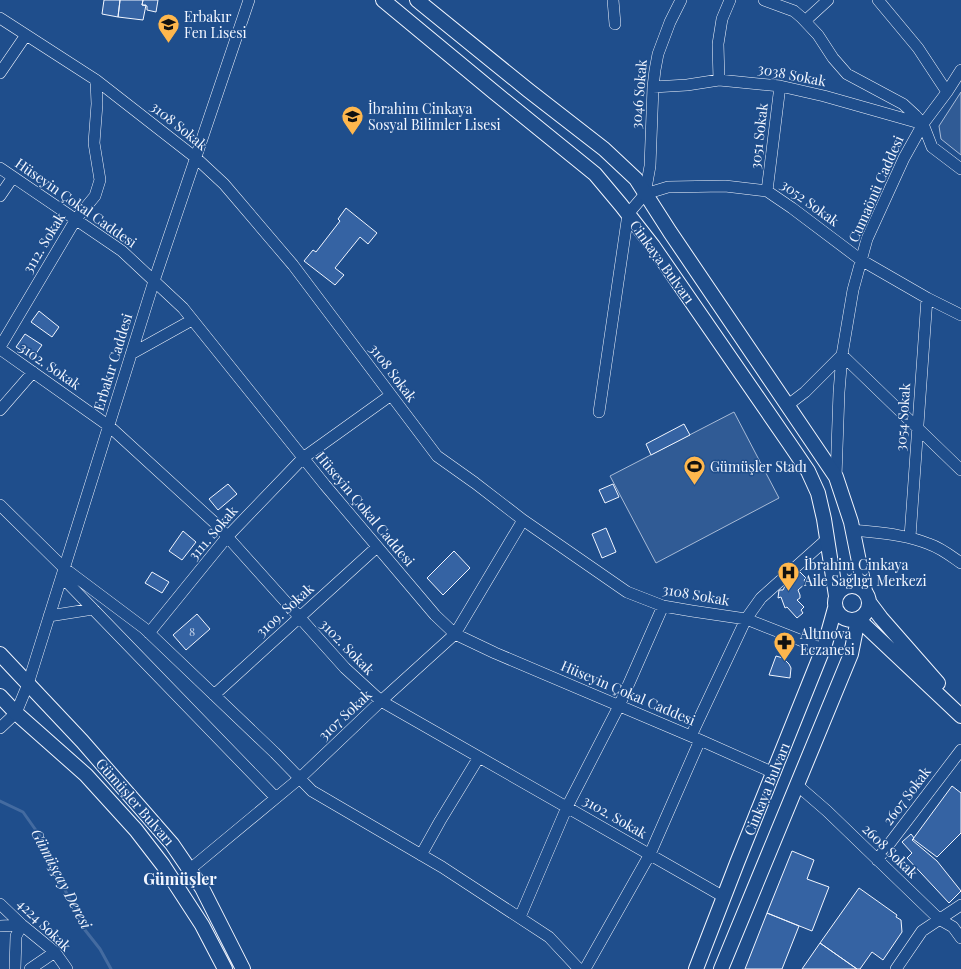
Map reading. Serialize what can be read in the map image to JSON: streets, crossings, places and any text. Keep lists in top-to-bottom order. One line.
{"streets":{"main road":["Cinkaya Bulvarı","Gümüşler Bulvarı"],"street":["3038 Sokak","3046 Sokak","3108 Sokak","3051 Sokak","Cumaönü Caddesi","Hüseyin Çokal Caddesi","3052 Sokak","3112. Sokak","Erbakır Caddesi","3102. Sokak","3054 Sokak","3111. Sokak","3109. Sokak","3107 Sokak","2607 Sokak","2608 Sokak","4224 Sokak"]},"crossings":[["3038 Sokak","3046 Sokak"],["3038 Sokak","3051 Sokak"],["3038 Sokak","Cumaönü Caddesi"],["3046 Sokak","3052 Sokak"],["3046 Sokak","Cinkaya Bulvarı"],["3108 Sokak","3112. Sokak"],["3108 Sokak","Cinkaya Bulvarı"],["3108 Sokak","Erbakır Caddesi"],["3108 Sokak","3111. Sokak"],["3108 Sokak","3107 Sokak"],["3051 Sokak","3052 Sokak"],["Cumaönü Caddesi","3052 Sokak"],["Cumaönü Caddesi","Cinkaya Bulvarı"],["Hüseyin Çokal Caddesi","3112. Sokak"],["Hüseyin Çokal Caddesi","Cinkaya Bulvarı"],["Hüseyin Çokal Caddesi","Erbakır Caddesi"],["Hüseyin Çokal Caddesi","3111. Sokak"],["Hüseyin Çokal Caddesi","3109. Sokak"],["Hüseyin Çokal Caddesi","3107 Sokak"],["3052 Sokak","Cinkaya Bulvarı"],["3052 Sokak","3054 Sokak"],["3112. Sokak","3102. Sokak"],["Cinkaya Bulvarı","3102. Sokak"],["Cinkaya Bulvarı","2608 Sokak"],["Erbakır Caddesi","3102. Sokak"],["Erbakır Caddesi","Gümüşler Bulvarı"],["3102. Sokak","3111. Sokak"],["3102. Sokak","3109. Sokak"],["3102. Sokak","3107 Sokak"],["3107 Sokak","Gümüşler Bulvarı"],["2607 Sokak","2608 Sokak"]],"districts":["Gümüşler"],"water":["Gümüşçay Deresi"],"places":{"school or university":["Erbakır Fen Lisesi","İbrahim Cinkaya Sosyal Bilimler Lisesi"],"sports":["Gümüşler Stadı"],"hospital":["İbrahim Cinkaya Aile Sağlığı Merkezi"],"pharmacy":["Altınova Eczanesi"]},"house_numbers":["8"]}
